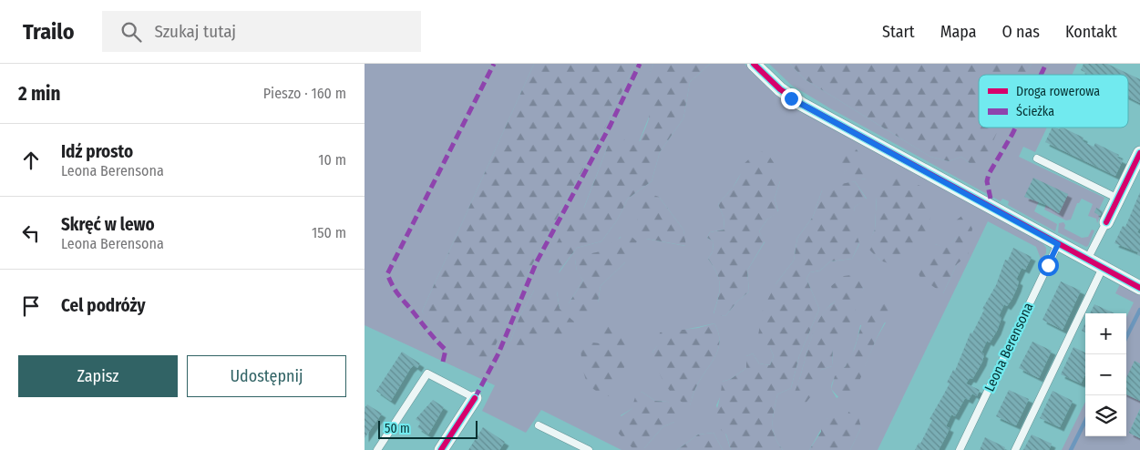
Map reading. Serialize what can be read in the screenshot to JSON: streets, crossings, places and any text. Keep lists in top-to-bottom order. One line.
{"streets":{"lane":["Leona Berensona"]},"legend":["Droga rowerowa","Ścieżka"],"scale_bar":"50 m","page":{"header":"Trailo","search":"Szukaj tutaj","nav":["Start","Mapa","O nas","Kontakt"],"heading":["2 min","Pieszo · 160 m"],"list":[["Idź prosto","Leona Berensona","10 m"],["Skręć w lewo","Leona Berensona","150 m"],"Cel podróży"],"map_buttons":["+","−"],"buttons":["Zapisz","Udostępnij"],"scale":"50 m"}}
